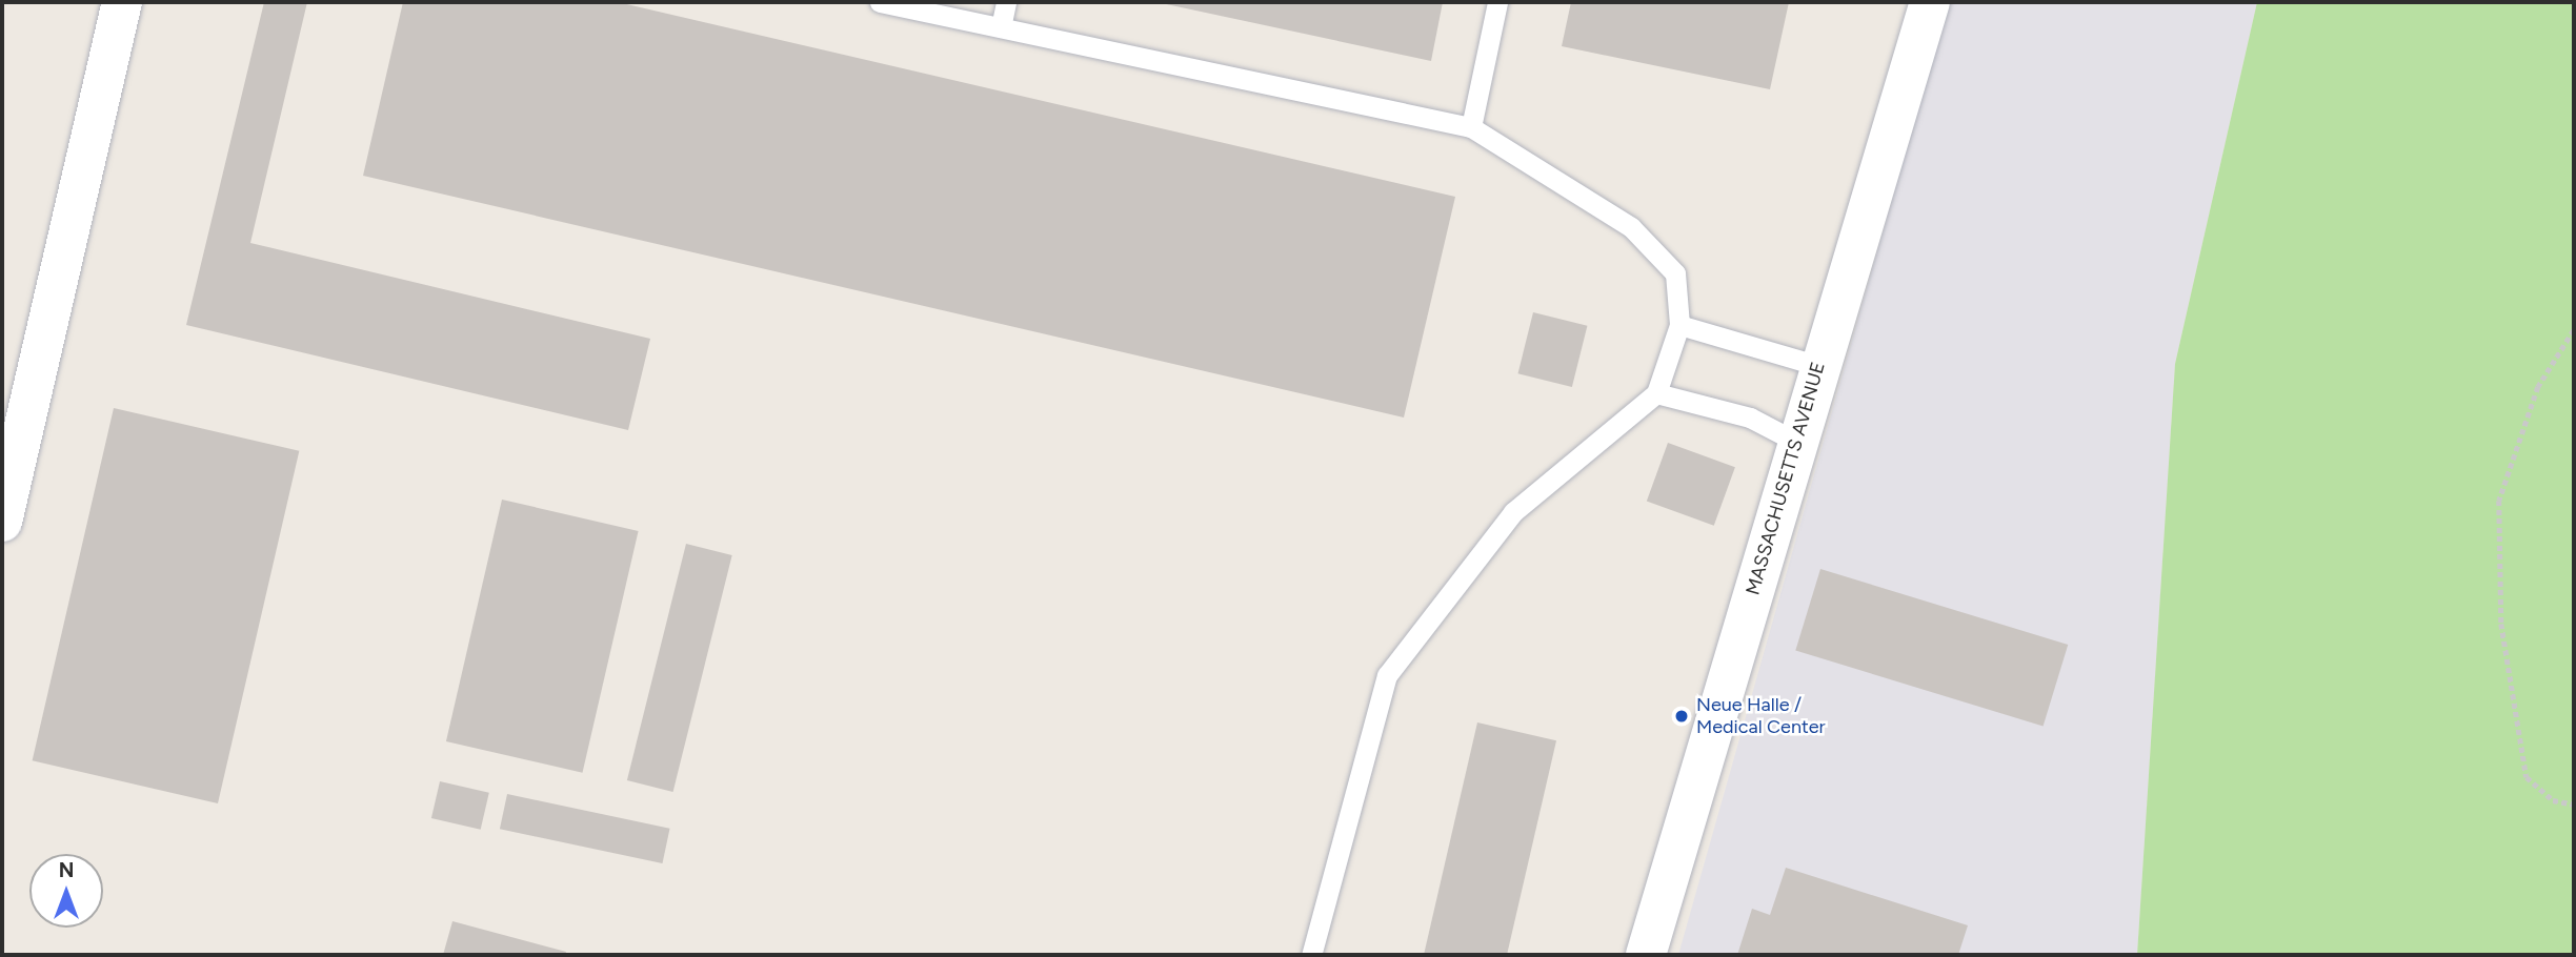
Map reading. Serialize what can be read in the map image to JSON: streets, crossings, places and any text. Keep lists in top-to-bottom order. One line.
{"streets":{"street":["MASSACHUSETTS AVENUE"]},"places":["Neue Halle / Medical Center"],"north":"top"}
